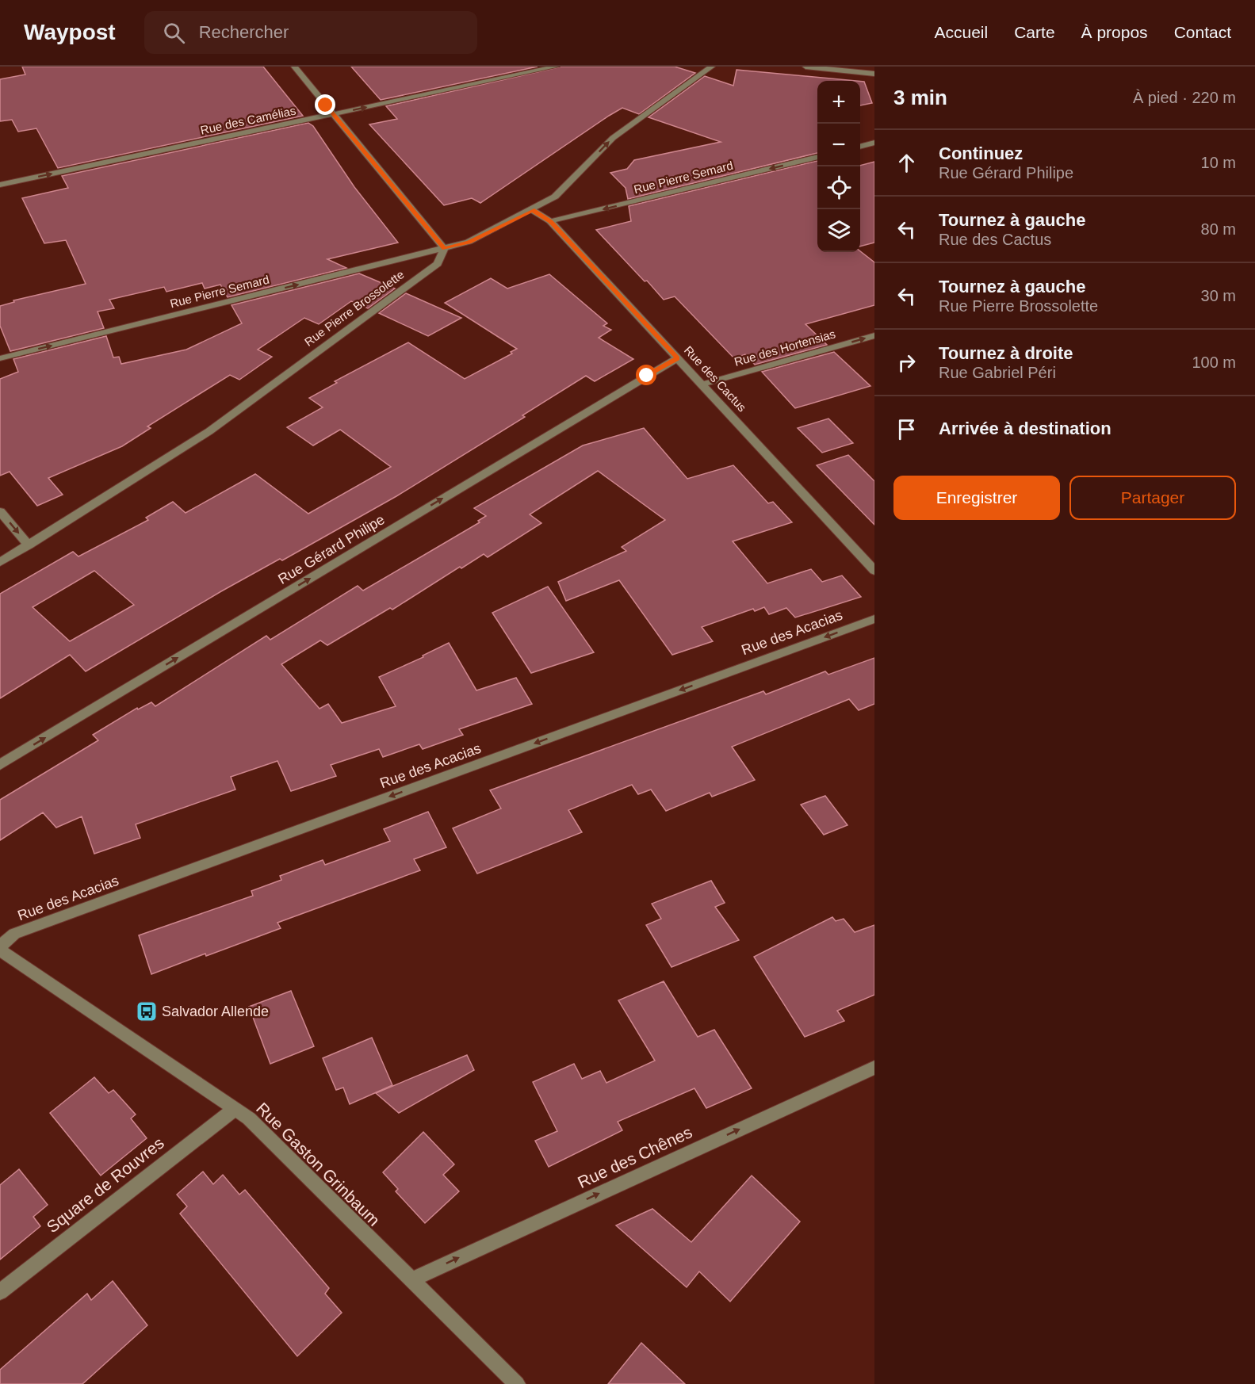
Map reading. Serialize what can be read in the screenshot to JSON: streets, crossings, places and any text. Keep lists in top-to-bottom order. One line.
{"streets":{"street":["Rue des Camélias","Rue Pierre Semard","Rue Pierre Brossolette","Rue des Hortensias","Rue des Cactus","Rue Gérard Philipe","Rue des Acacias","Rue des Chênes","Rue Gaston Grinbaum","Square de Rouvres"]},"crossings":[["Rue Pierre Semard","Rue Pierre Brossolette"],["Rue Pierre Semard","Rue des Cactus"],["Rue des Hortensias","Rue des Cactus"],["Rue des Cactus","Rue Gérard Philipe"],["Rue des Chênes","Rue Gaston Grinbaum"],["Rue Gaston Grinbaum","Square de Rouvres"]],"one_way":["Rue des Camélias","Rue des Hortensias","Rue Gérard Philipe","Rue des Acacias","Rue des Chênes"],"places":{"bus stop":["Salvador Allende"]},"page":{"header":"Waypost","search":"Rechercher","nav":["Accueil","Carte","À propos","Contact"],"heading":["3 min","À pied · 220 m"],"map_buttons":["+","−"],"list":[["Continuez","Rue Gérard Philipe","10 m"],["Tournez à gauche","Rue des Cactus","80 m"],["Tournez à gauche","Rue Pierre Brossolette","30 m"],["Tournez à droite","Rue Gabriel Péri","100 m"],"Arrivée à destination"],"buttons":["Enregistrer","Partager"]}}
